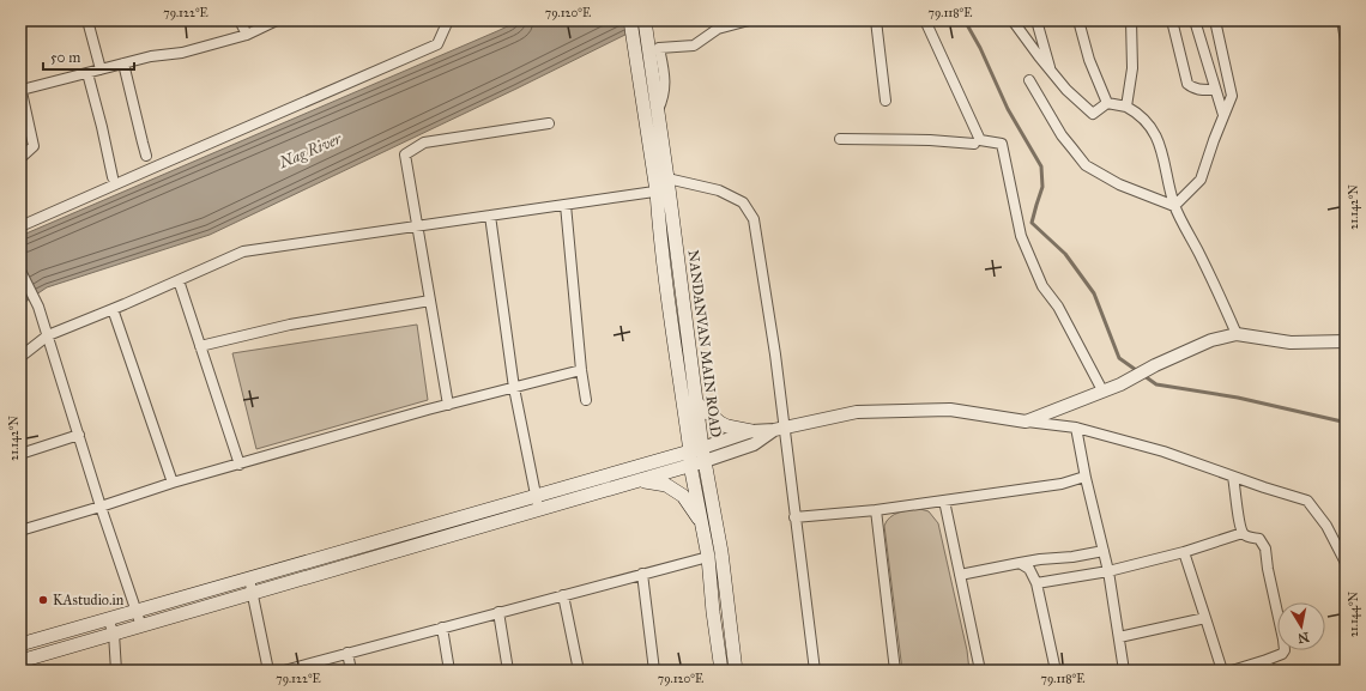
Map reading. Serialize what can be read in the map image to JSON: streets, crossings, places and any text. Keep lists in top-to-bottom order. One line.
{"streets":{"main road":["NANDANVAN MAIN ROAD"]},"water":["Nag River"],"places":["KAstudio.in"],"scale_bar":"50 m","north":"bottom","coordinates":["79.122°E","79.120°E","79.118°E","21.142°N","21.144°N"]}
